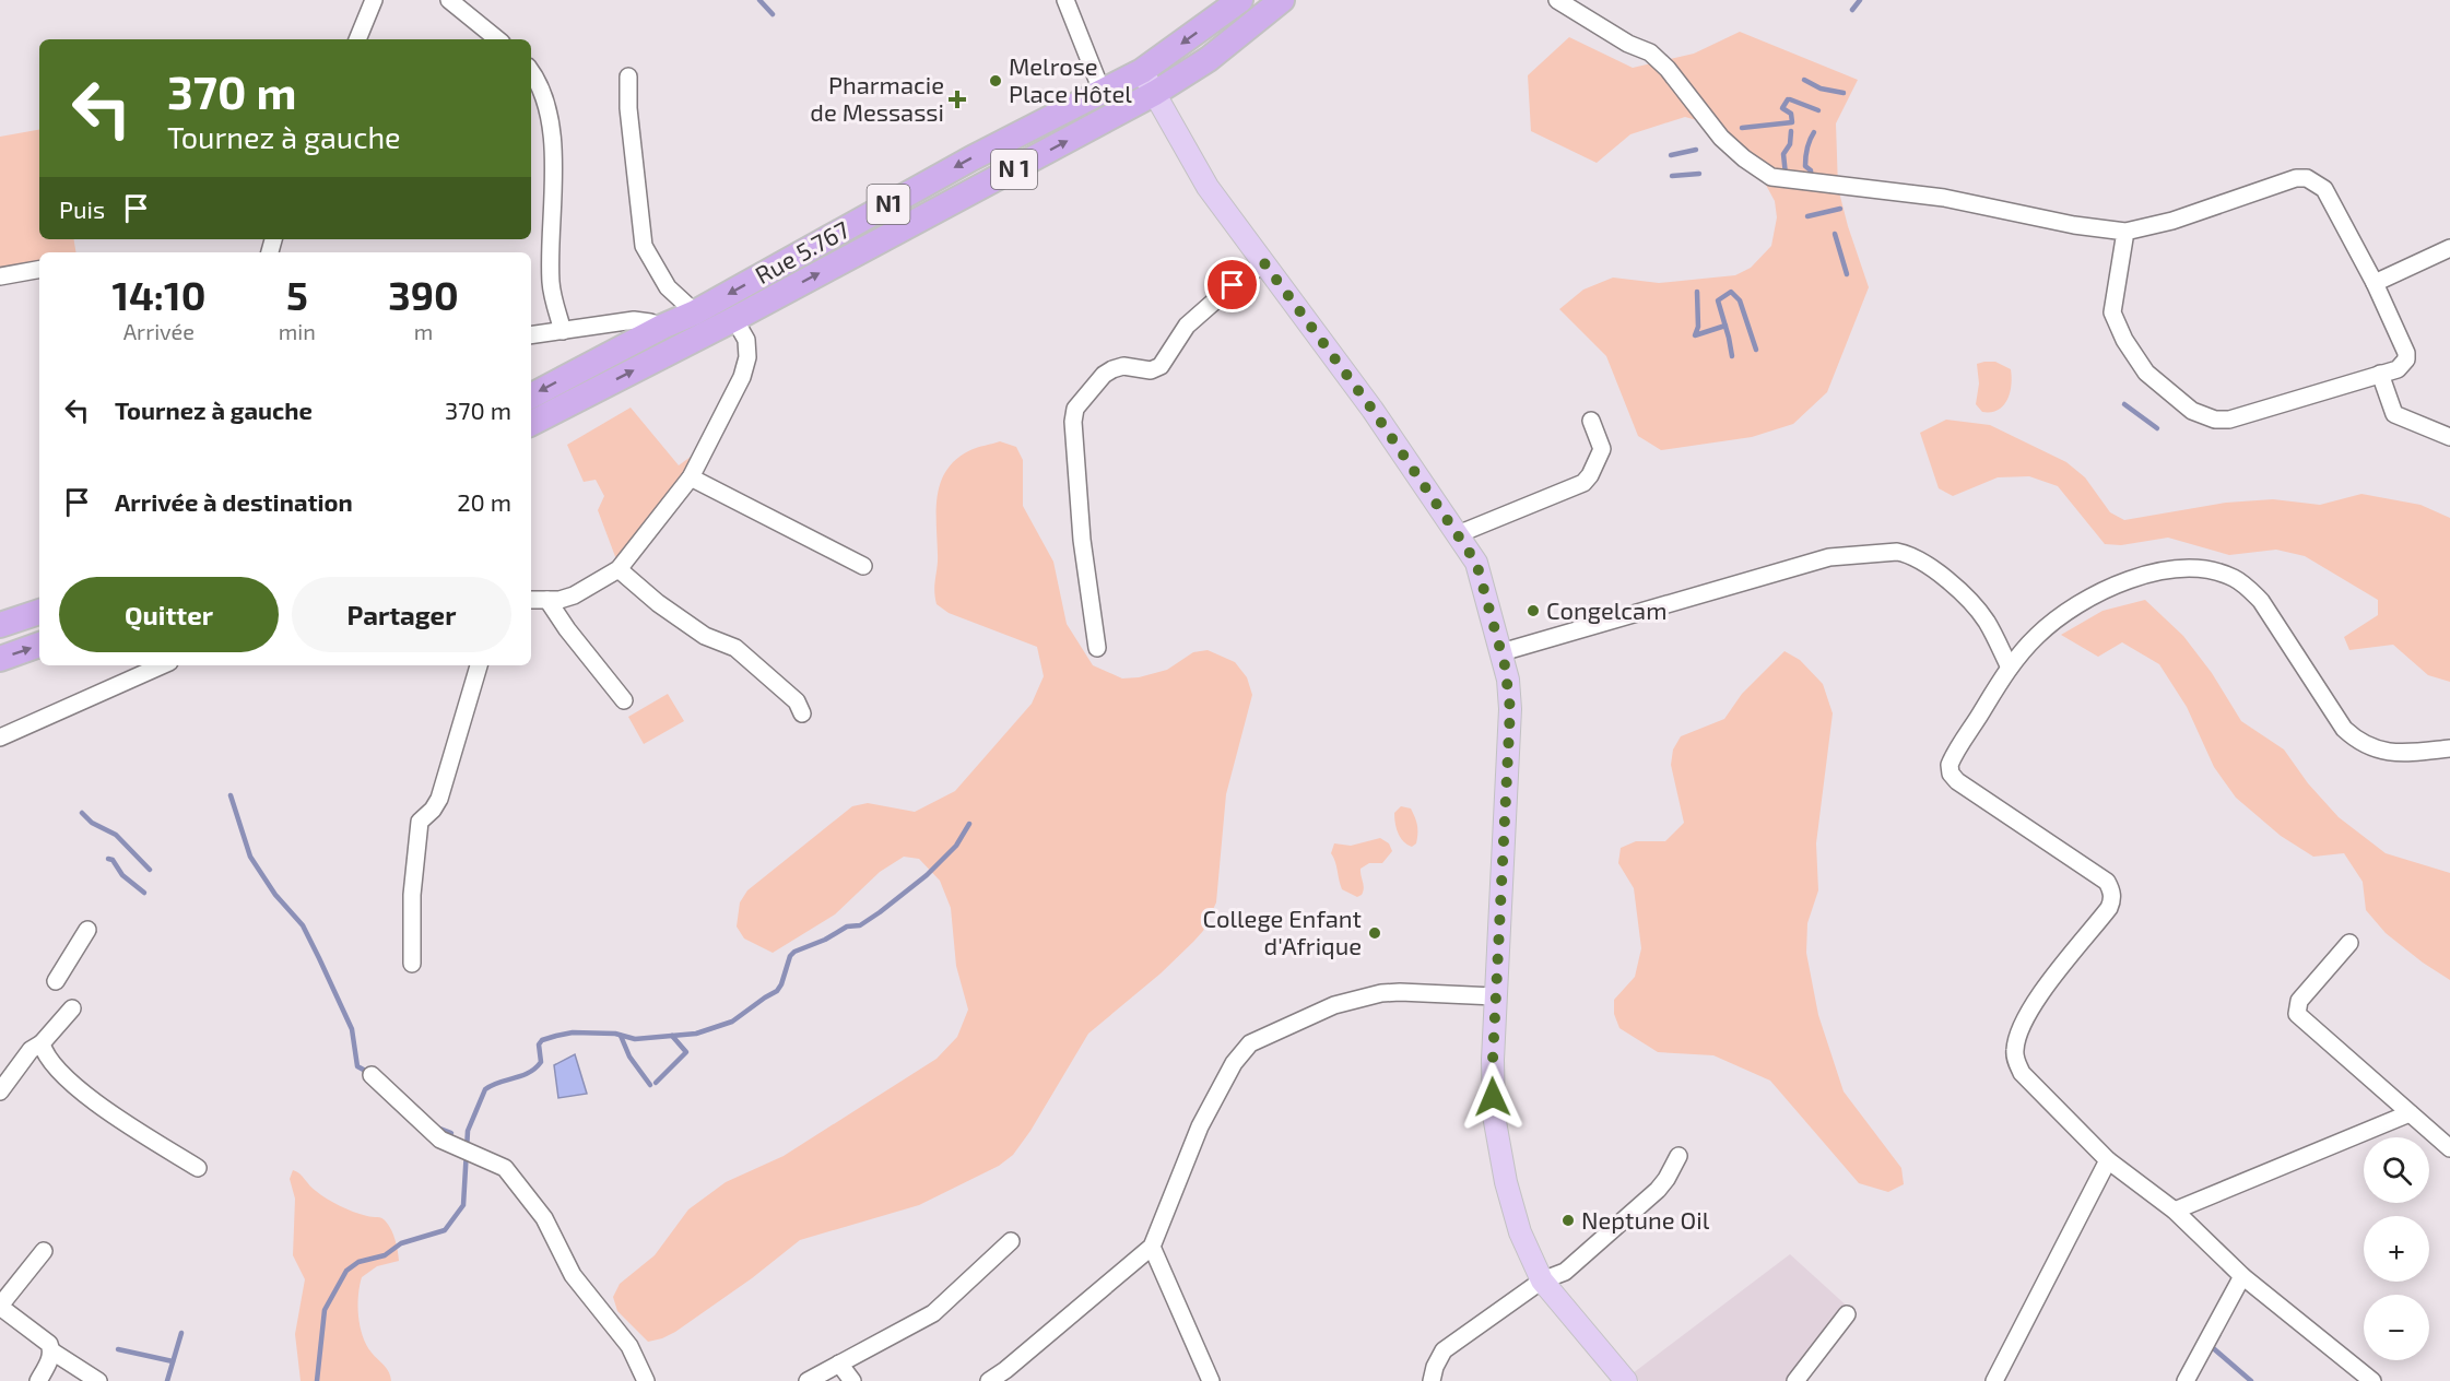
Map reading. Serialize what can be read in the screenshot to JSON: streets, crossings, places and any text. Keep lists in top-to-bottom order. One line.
{"streets":{"highway":["N 1","N1","Rue 5.767"]},"places":{"other":["Melrose Place Hôtel","Congelcam","College Enfant d'Afrique","Neptune Oil"],"health":["Pharmacie de Messassi"]},"page":{"turn":["370 m","Tournez à gauche"],"then":"Puis","eta":["14:10","Arrivée","5","min","390","m"],"list":[{"name":"Tournez à gauche","value":"370 m"},{"name":"Arrivée à destination","value":"20 m"}],"buttons":["Quitter","Partager"],"map_buttons":["+","−"]}}
